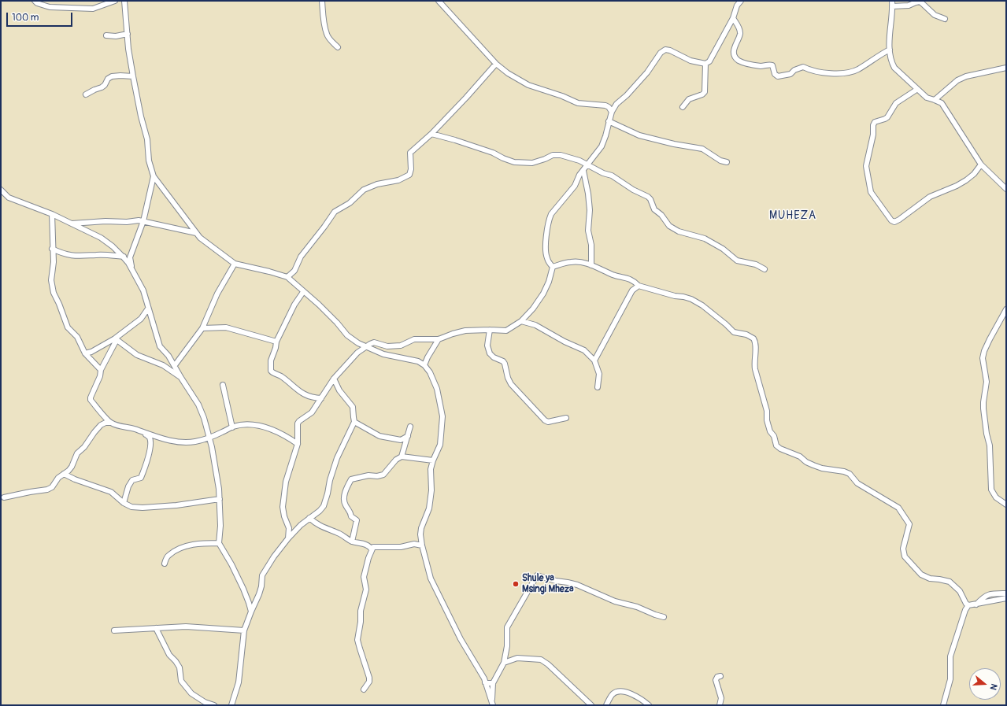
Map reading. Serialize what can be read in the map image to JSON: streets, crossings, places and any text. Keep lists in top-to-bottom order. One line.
{"districts":["MUHEZA"],"places":["Shule ya Msingi Mheza"],"scale_bar":"100 m","north":"right"}
